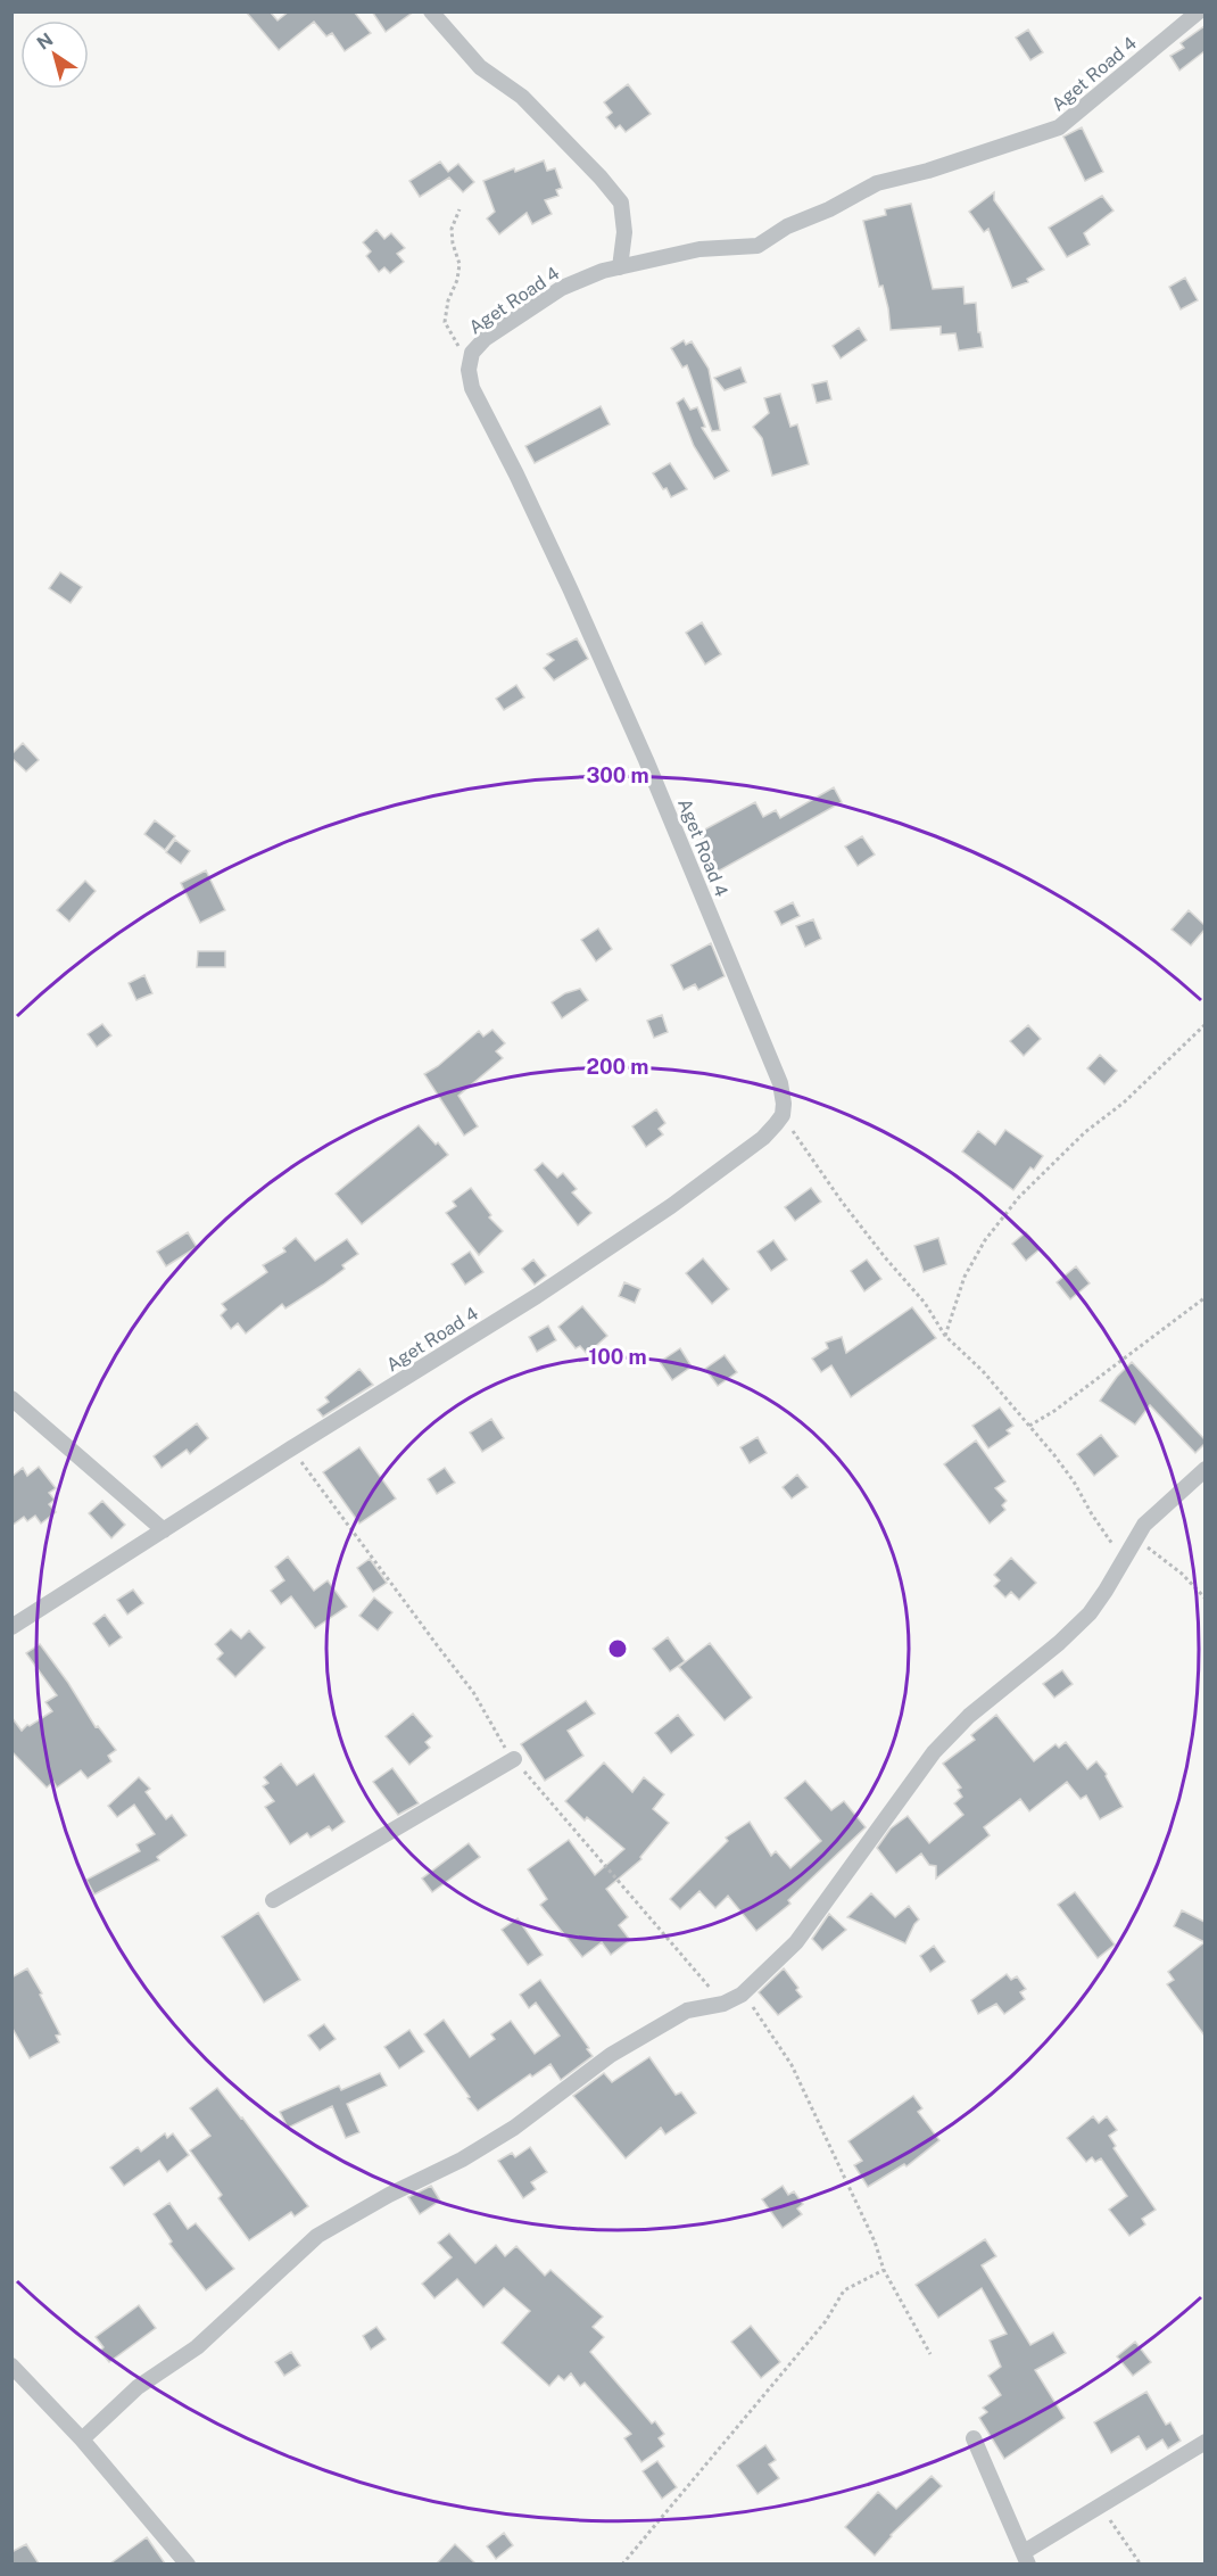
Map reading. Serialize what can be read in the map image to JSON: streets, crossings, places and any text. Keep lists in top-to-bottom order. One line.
{"streets":{"street":["Aget Road 4"]},"north":"top left","rings":["300 m","200 m","100 m"]}
